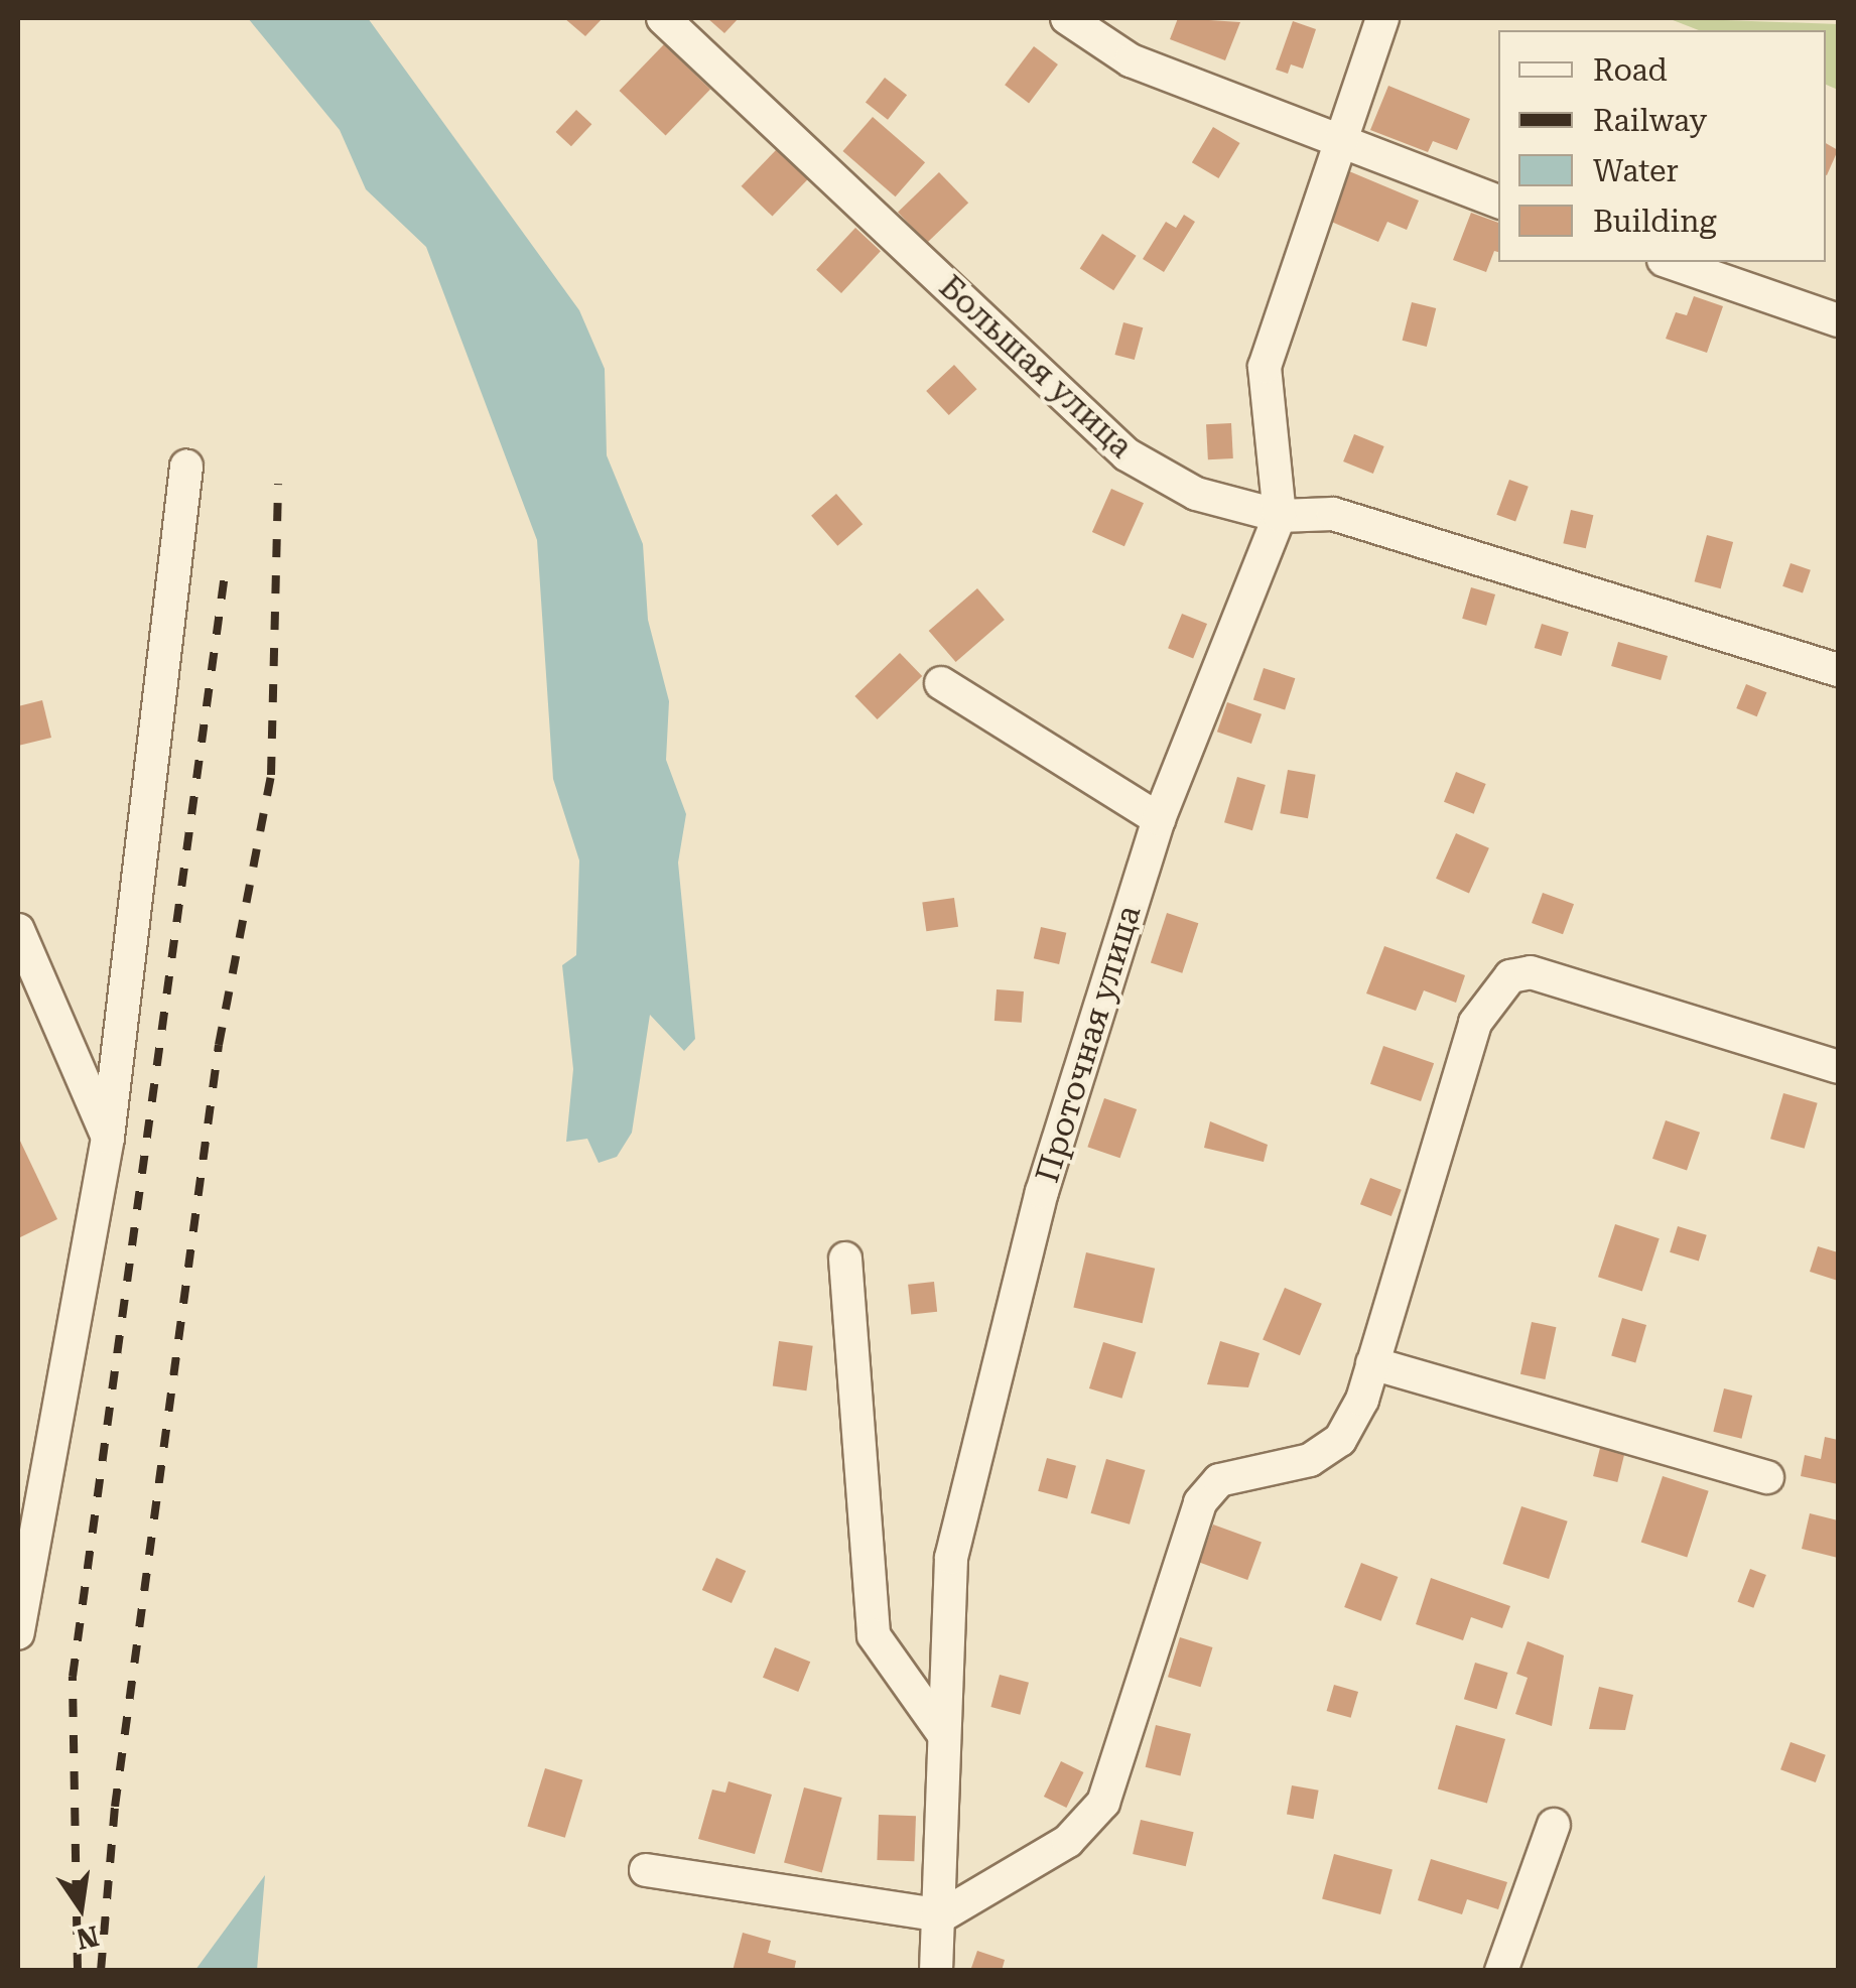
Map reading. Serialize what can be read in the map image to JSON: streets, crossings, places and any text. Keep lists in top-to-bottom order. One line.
{"streets":{"street":["Большая улица","Проточная улица"]},"crossings":[["Большая улица","Проточная улица"]],"legend":["Road","Railway","Water","Building"],"north":"bottom"}
